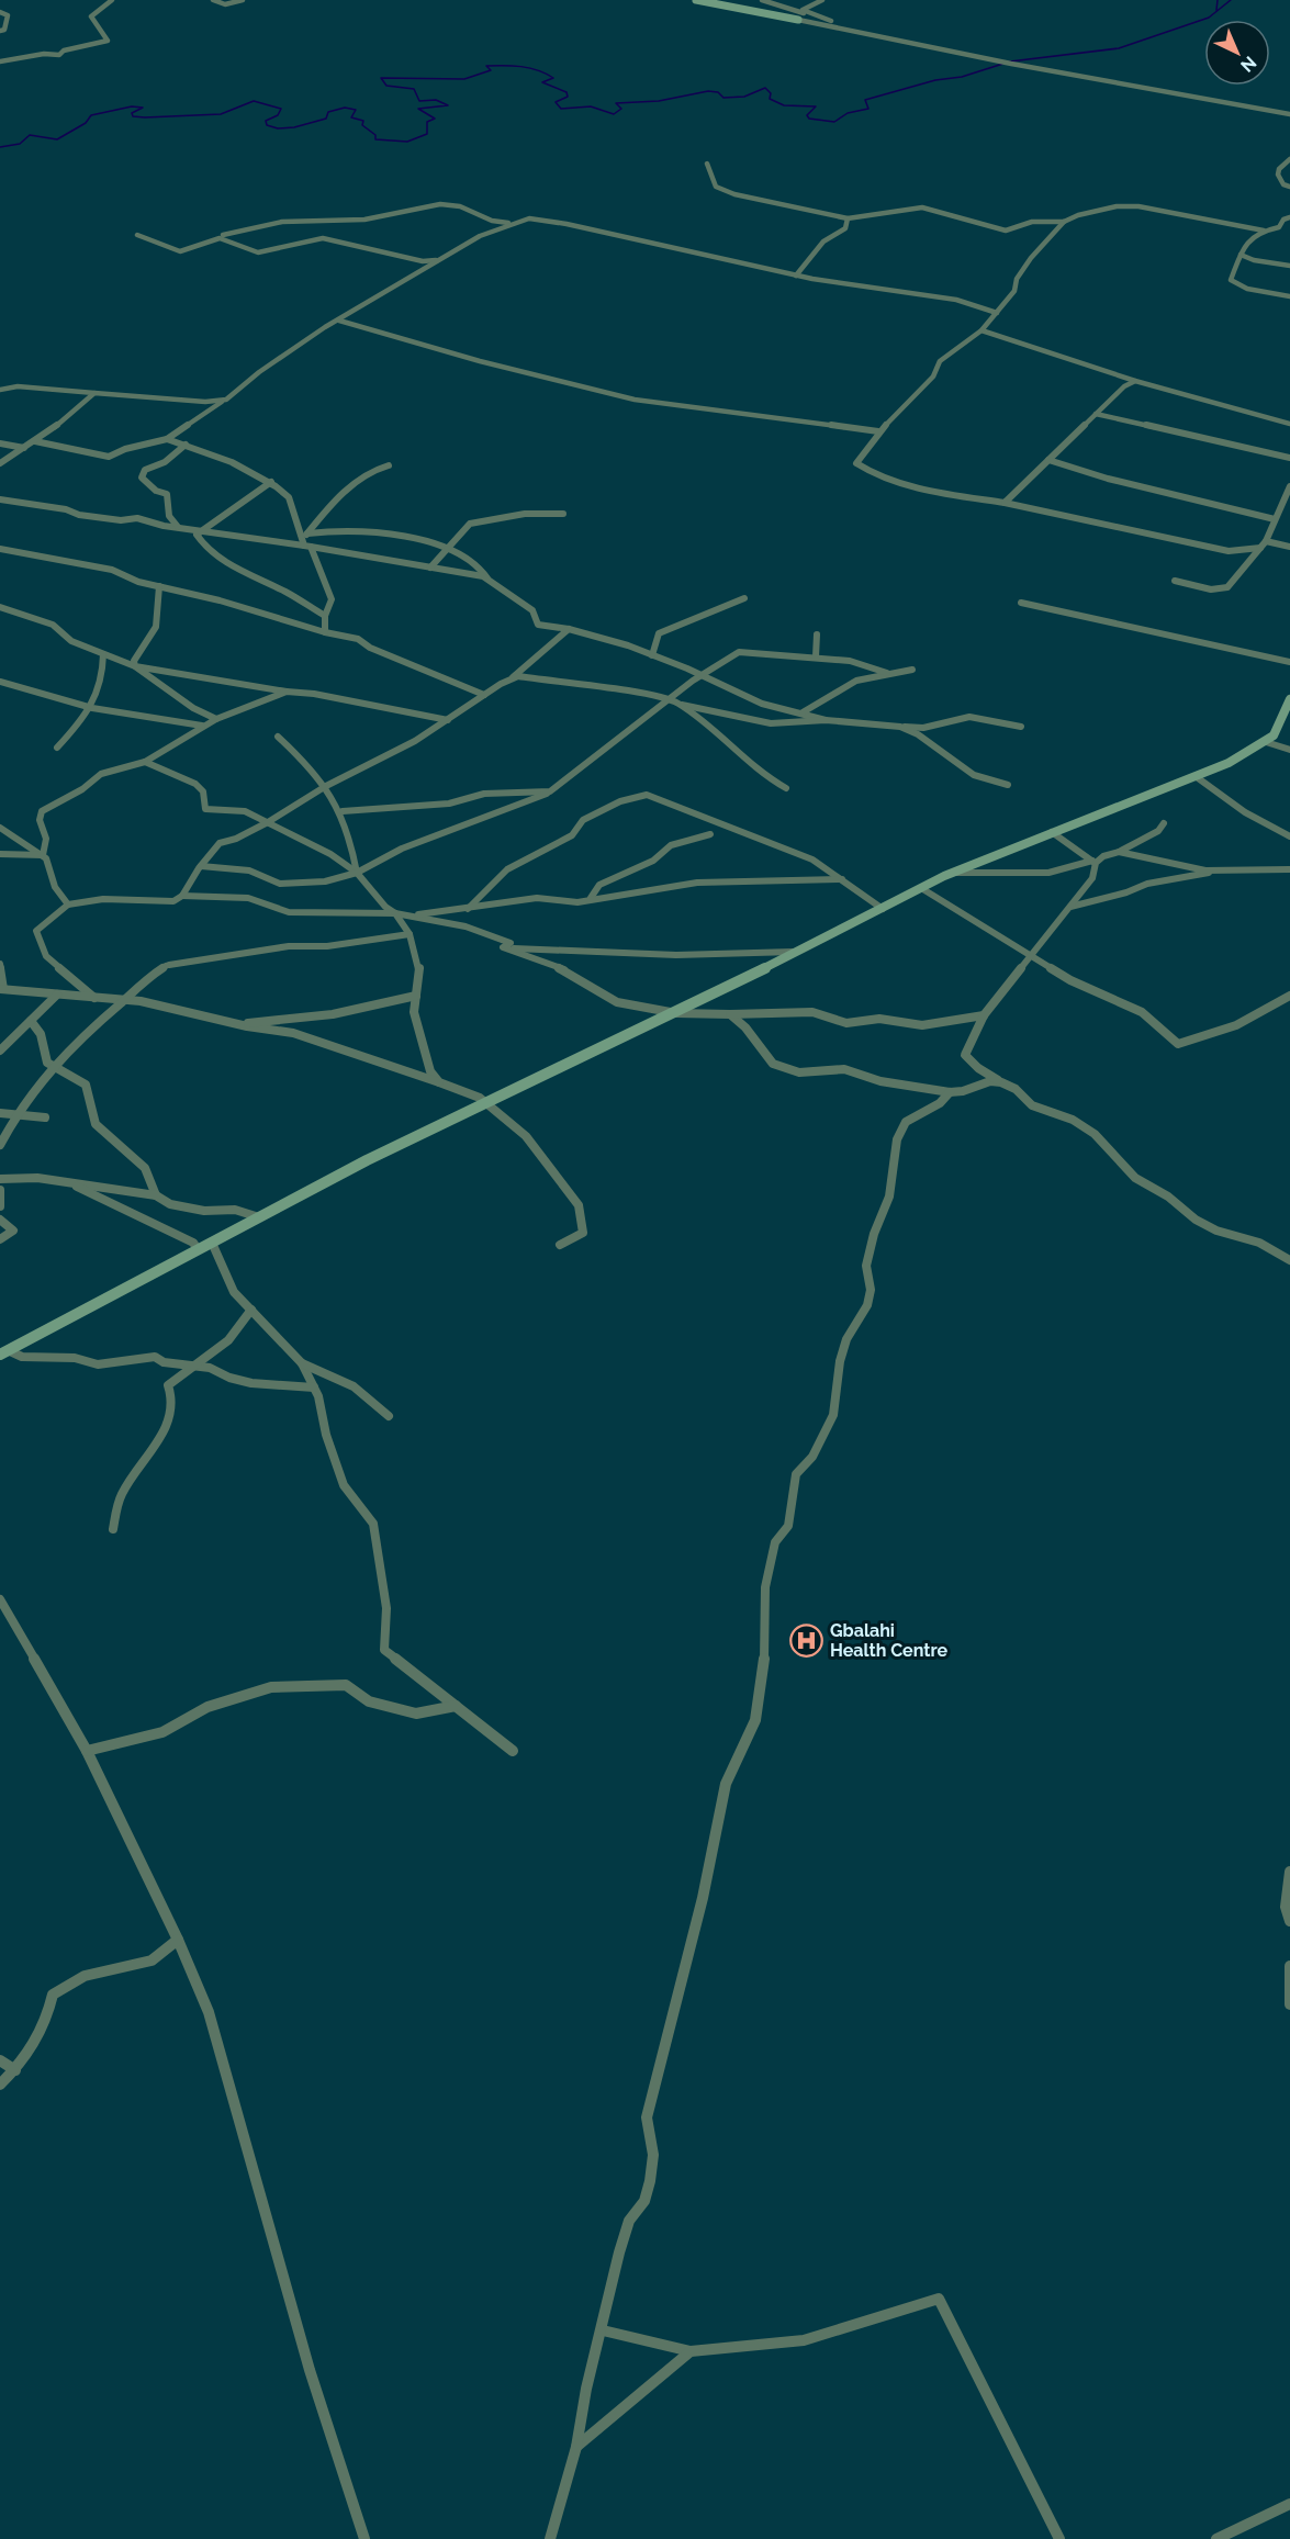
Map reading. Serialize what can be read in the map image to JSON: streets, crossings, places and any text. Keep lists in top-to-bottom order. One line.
{"places":{"hospital":["Gbalahi Health Centre"]},"north":"bottom right"}
